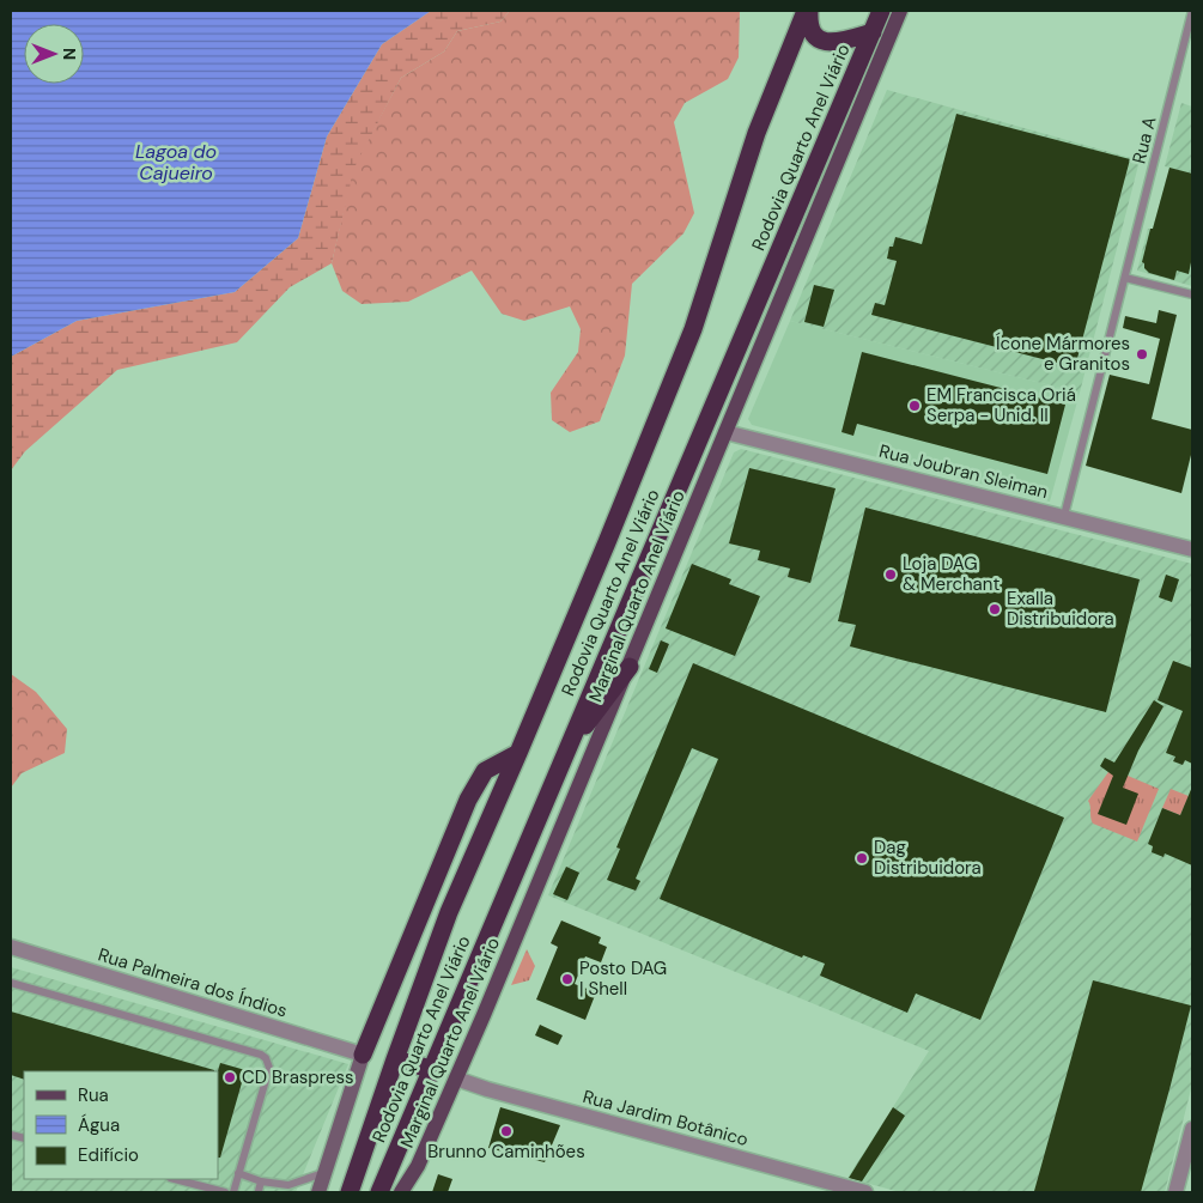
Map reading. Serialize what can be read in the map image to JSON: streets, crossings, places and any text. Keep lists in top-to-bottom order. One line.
{"streets":{"highway":["Rodovia Quarto Anel Viário"],"main road":["Marginal Quarto Anel Viário"],"street":["Rua Joubran Sleiman","Rua Palmeira dos Índios","Rua Jardim Botânico"],"lane":["Rua A"]},"crossings":[["Rua A","Rua Joubran Sleiman"],["Rua Joubran Sleiman","Marginal Quarto Anel Viário"],["Marginal Quarto Anel Viário","Rua Jardim Botânico"]],"water":["Lagoa do Cajueiro"],"places":["Ícone Mármores e Granitos","EM Francisca Oriá Serpa - Unid. II","Loja DAG & Merchant","Exalla Distribuidora","Dag Distribuidora","Posto DAG | Shell","CD Braspress","Brunno Caminhões"],"legend":["Rua","Água","Edifício"],"north":"right"}
